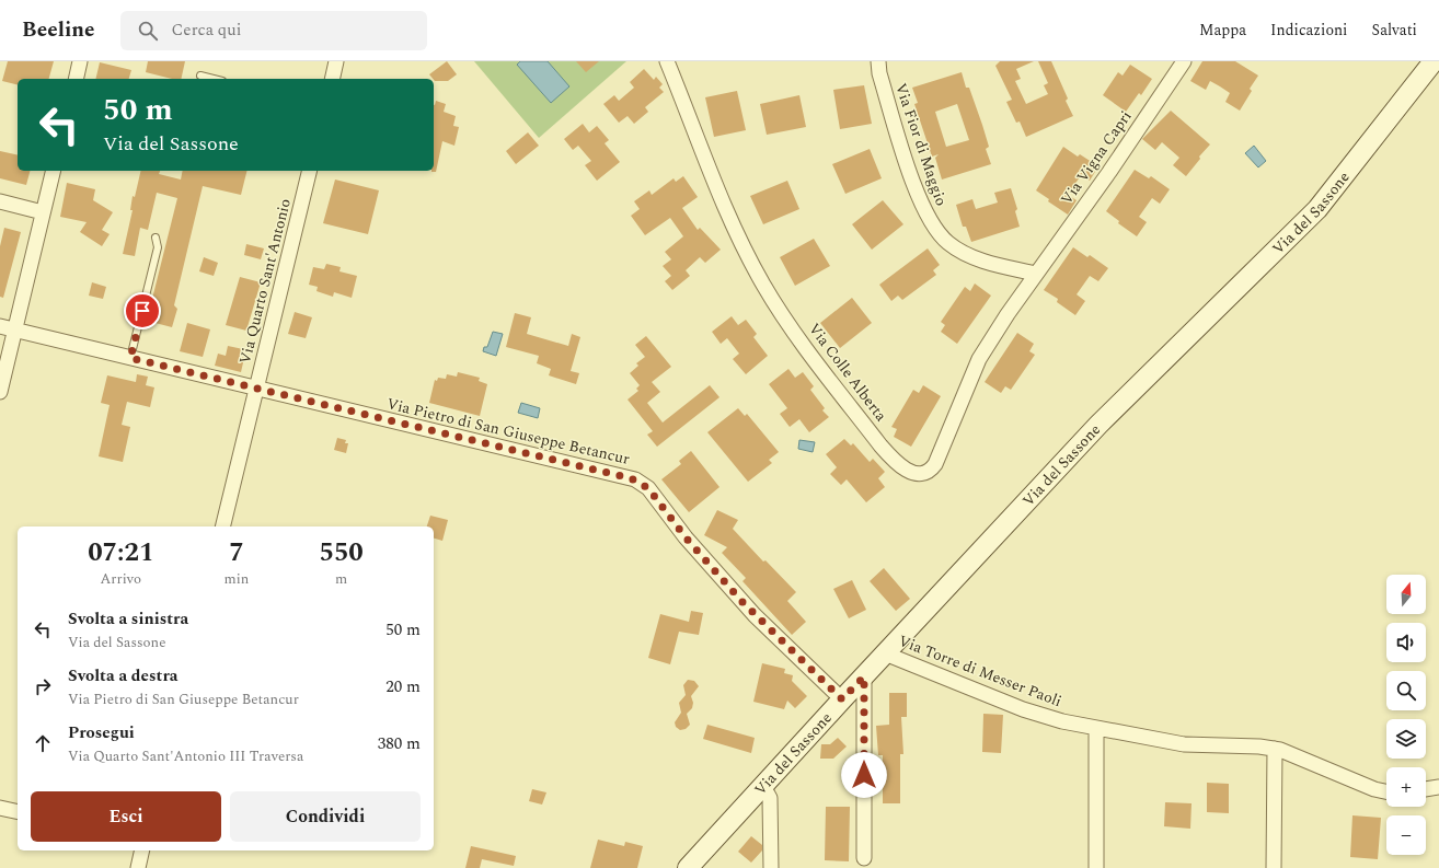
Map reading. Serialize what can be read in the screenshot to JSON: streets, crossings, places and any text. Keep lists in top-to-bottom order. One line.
{"streets":{"main road":["Via del Sassone"],"street":["Via Fior di Maggio","Via Vigna Capri","Via Quarto Sant'Antonio","Via Colle Alberta","Via Pietro di San Giuseppe Betancur","Via Torre di Messer Paoli"]},"crossings":[["Via Fior di Maggio","Via Vigna Capri"],["Via Fior di Maggio","Via Colle Alberta"],["Via Vigna Capri","Via Colle Alberta"],["Via del Sassone","Via Pietro di San Giuseppe Betancur"],["Via del Sassone","Via Torre di Messer Paoli"],["Via Quarto Sant'Antonio","Via Pietro di San Giuseppe Betancur"]],"north":"top","page":{"header":"Beeline","search":"Cerca qui","nav":["Mappa","Indicazioni","Salvati"],"turn":["50 m","Via del Sassone"],"eta":["07:21","Arrivo","7","min","550","m"],"map_buttons":["+","−"],"list":[{"name":"Svolta a sinistra","note":"Via del Sassone","value":"50 m"},{"name":"Svolta a destra","note":"Via Pietro di San Giuseppe Betancur","value":"20 m"},{"name":"Prosegui","note":"Via Quarto Sant'Antonio III Traversa","value":"380 m"}],"buttons":["Esci","Condividi"]}}
